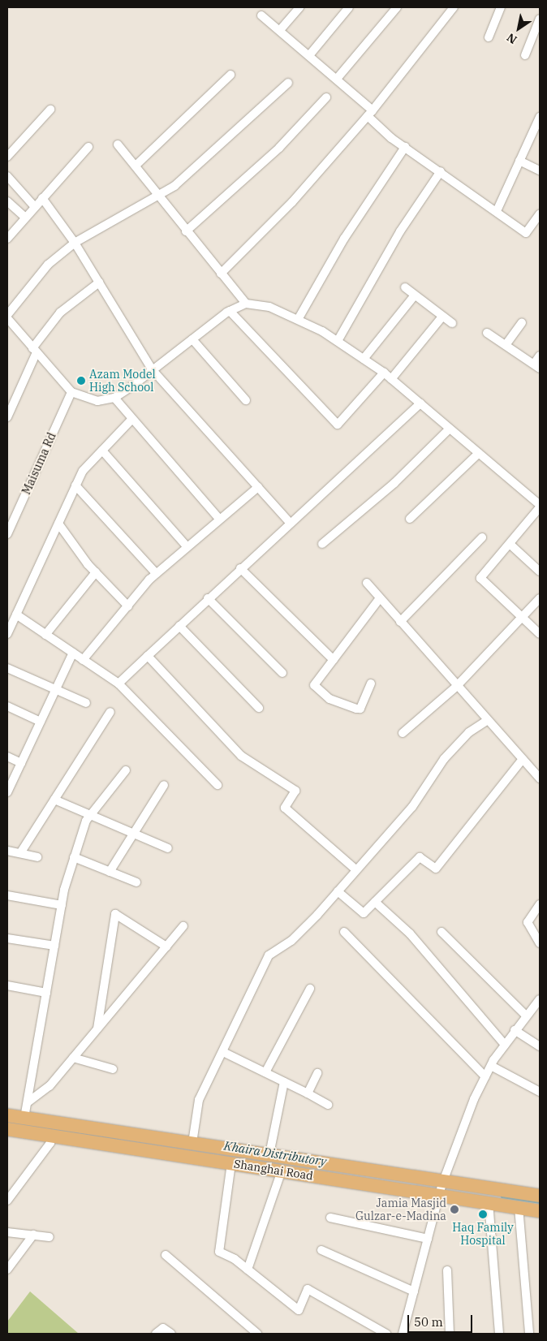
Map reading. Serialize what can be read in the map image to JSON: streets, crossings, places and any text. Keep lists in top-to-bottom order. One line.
{"streets":{"main road":["Shanghai Road"],"street":["Maisuma Rd"]},"water":["Khaira Distributory"],"places":["Azam Model High School","Jamia Masjid Gulzar-e-Madina","Haq Family Hospital"],"scale_bar":"50 m","north":"bottom left"}
